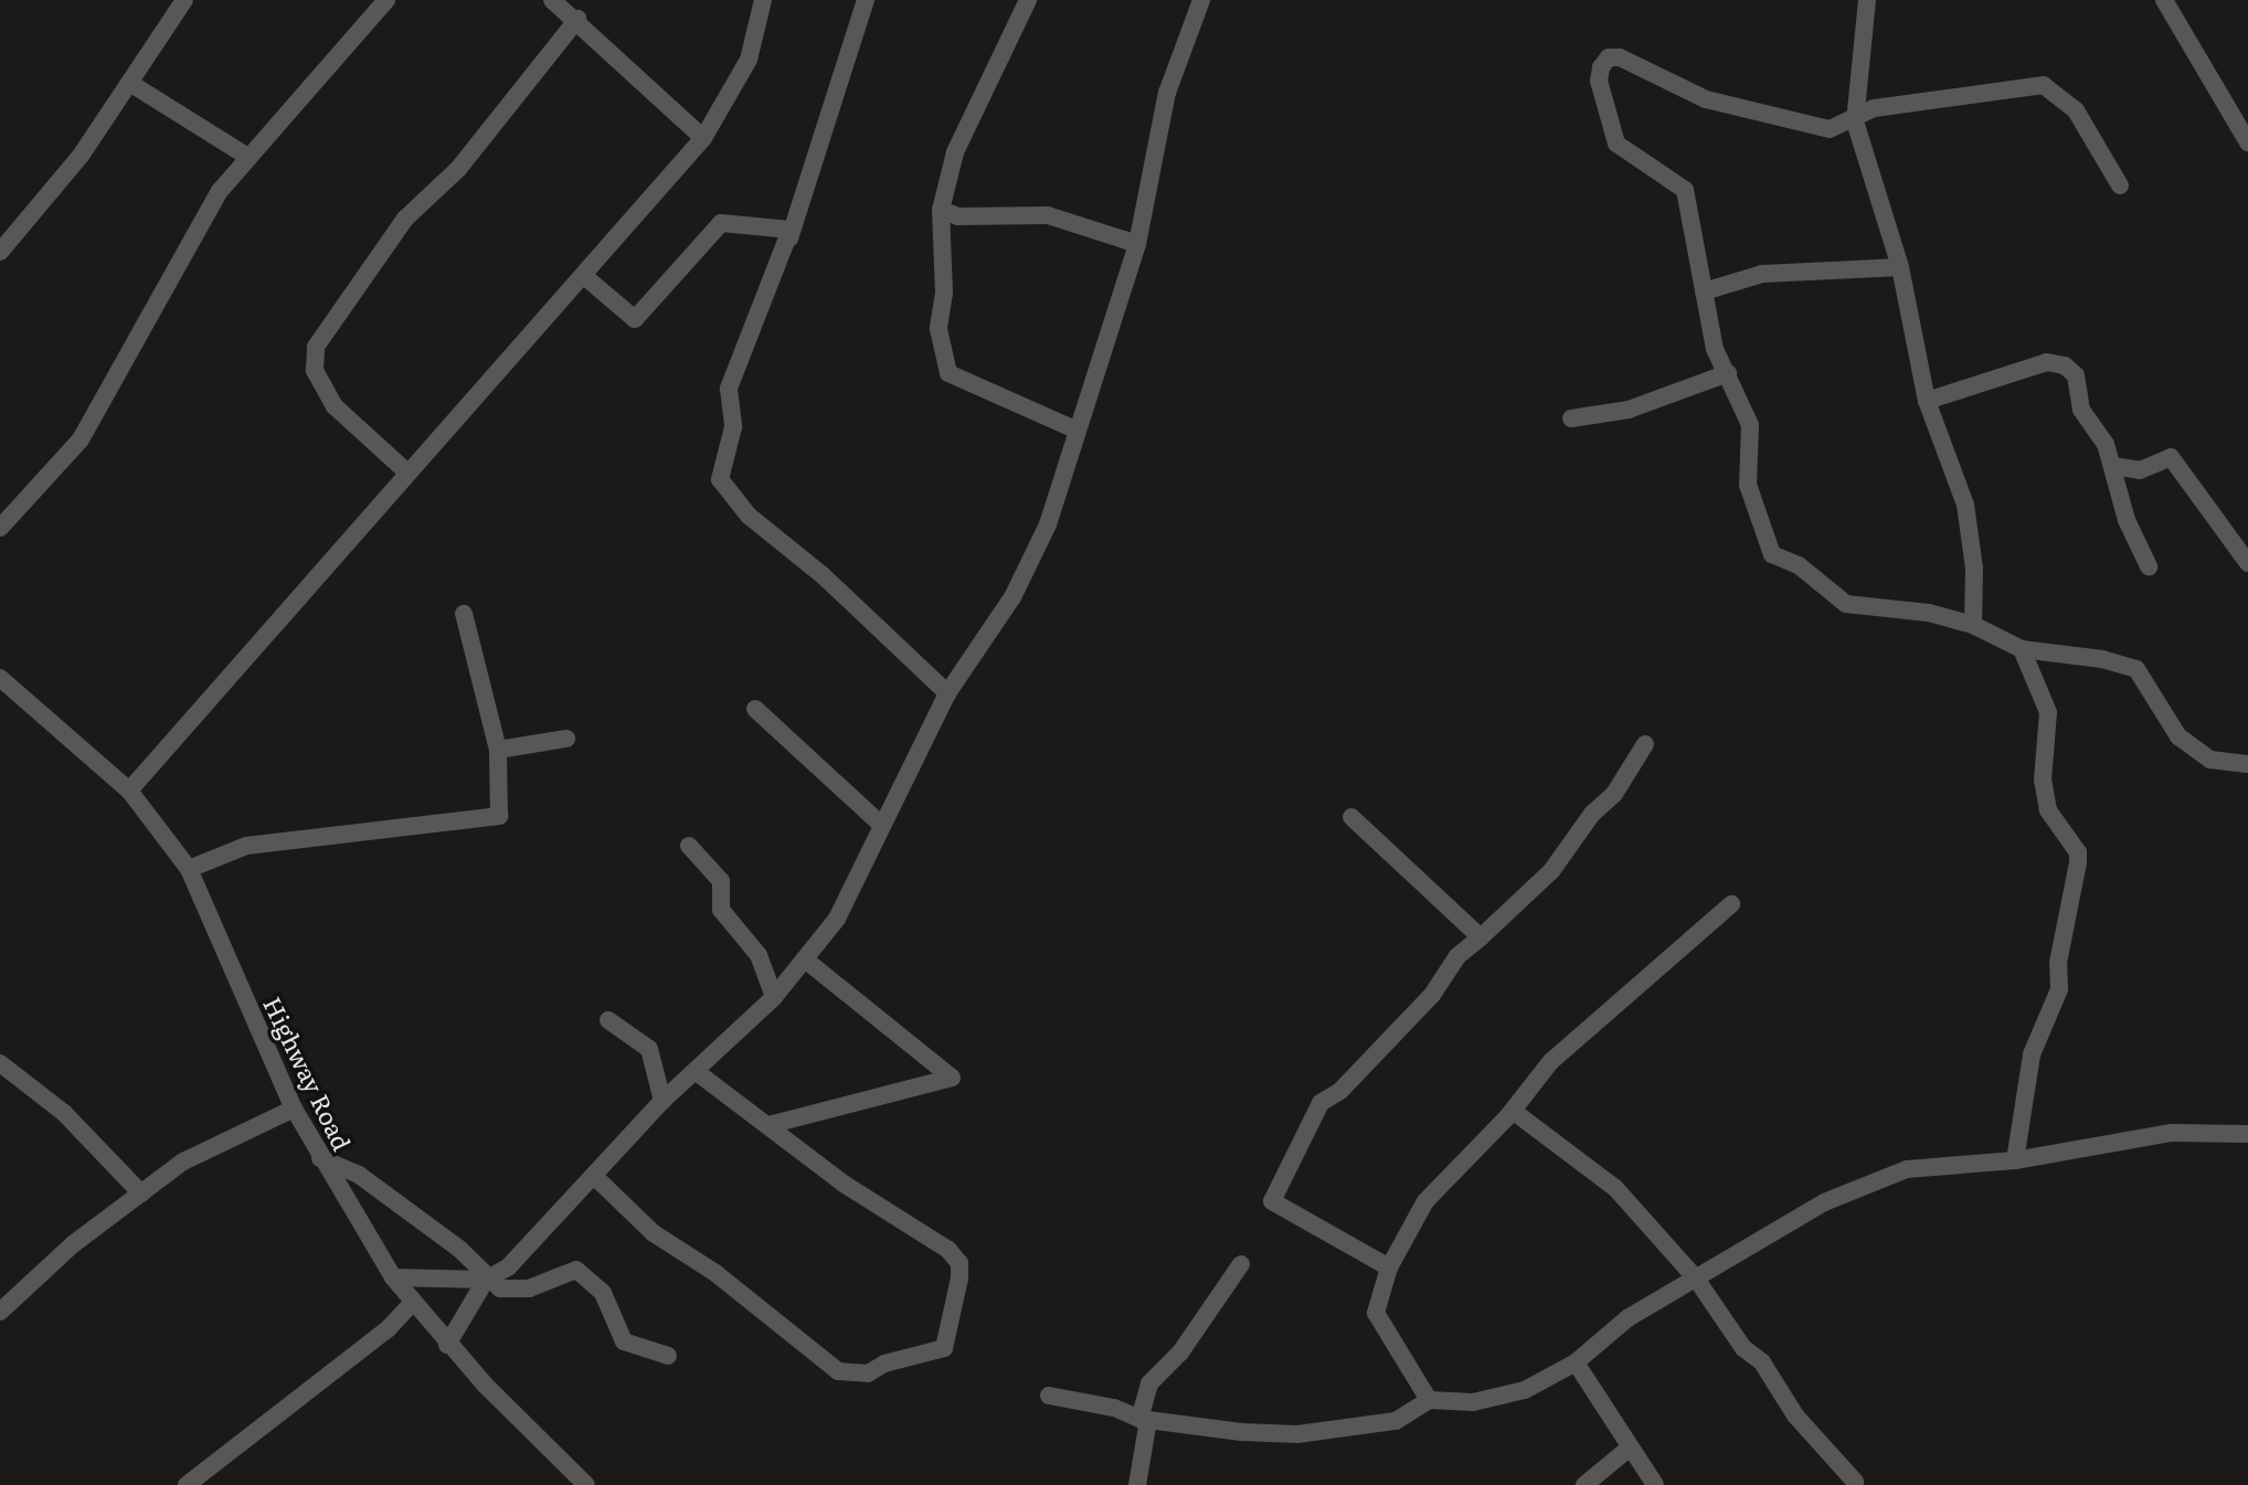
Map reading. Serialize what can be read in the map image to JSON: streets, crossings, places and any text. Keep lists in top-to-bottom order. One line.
{"streets":{"street":["Highway Road"]}}
